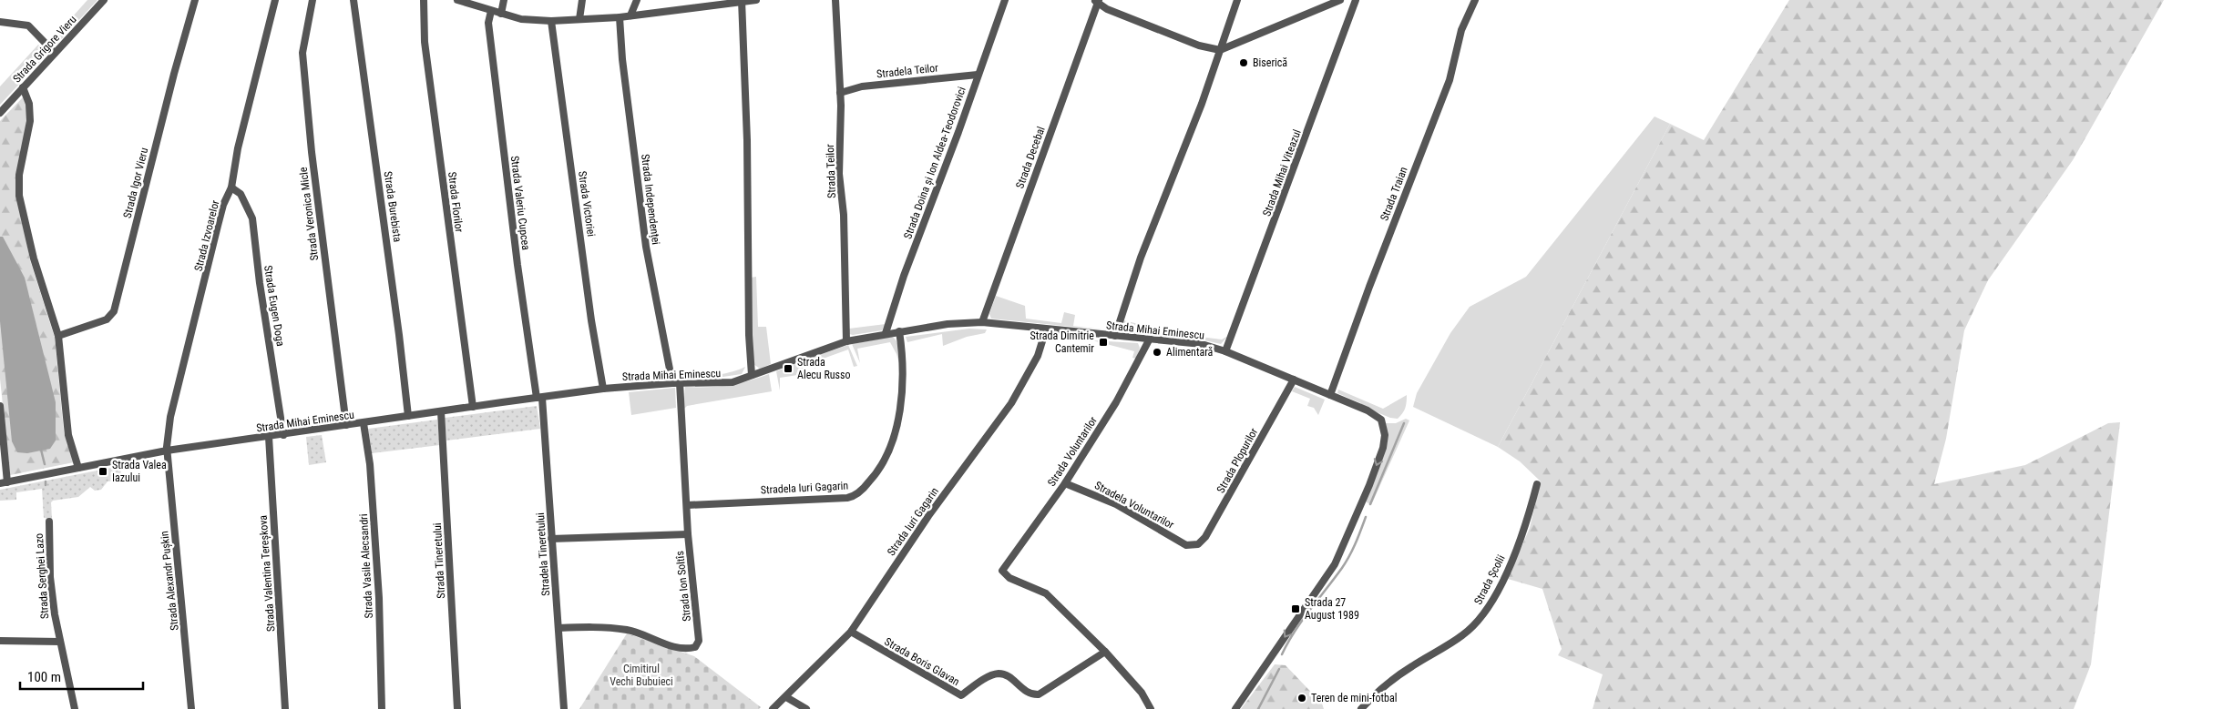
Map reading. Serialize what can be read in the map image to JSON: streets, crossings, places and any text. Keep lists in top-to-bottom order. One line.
{"streets":{"street":["Strada Grigore Vieru","Stradela Teilor","Strada Decebal","Strada Doina și Ion Aldea-Teodorovici","Strada Teilor","Strada Mihai Viteazul","Strada Igor Vieru","Strada Traian","Strada Independenței","Strada Florilor","Strada Valeriu Cupcea","Strada Victoriei","Strada Burebista","Strada Veronica Micle","Strada Izvoarelor","Strada Eugen Doga","Strada Mihai Eminescu","Strada Voluntarilor","Strada Plopurilor","Stradela Iuri Gagarin","Stradela Voluntarilor","Strada Iuri Gagarin","Stradela Tineretului","Strada Tineretului","Strada Vasile Alecsandri","Strada Valentina Tereșkova","Strada Serghei Lazo","Strada Școlii","Strada Alexandr Pușkin","Strada Ion Soltîs","Strada Boris Glavan"]},"crossings":[["Stradela Teilor","Strada Doina și Ion Aldea-Teodorovici"],["Stradela Teilor","Strada Teilor"],["Strada Decebal","Strada Mihai Eminescu"],["Strada Doina și Ion Aldea-Teodorovici","Strada Mihai Eminescu"],["Strada Teilor","Strada Mihai Eminescu"],["Strada Mihai Viteazul","Strada Mihai Eminescu"],["Strada Traian","Strada Mihai Eminescu"],["Strada Independenței","Strada Mihai Eminescu"],["Strada Independenței","Strada Ion Soltîs"],["Strada Florilor","Strada Mihai Eminescu"],["Strada Valeriu Cupcea","Strada Mihai Eminescu"],["Strada Valeriu Cupcea","Stradela Tineretului"],["Strada Victoriei","Strada Mihai Eminescu"],["Strada Burebista","Strada Mihai Eminescu"],["Strada Veronica Micle","Strada Mihai Eminescu"],["Strada Izvoarelor","Strada Eugen Doga"],["Strada Izvoarelor","Strada Mihai Eminescu"],["Strada Izvoarelor","Strada Alexandr Pușkin"],["Strada Eugen Doga","Strada Mihai Eminescu"],["Strada Mihai Eminescu","Strada Voluntarilor"],["Strada Mihai Eminescu","Strada Plopurilor"],["Strada Mihai Eminescu","Stradela Iuri Gagarin"],["Strada Mihai Eminescu","Strada Iuri Gagarin"],["Strada Mihai Eminescu","Stradela Tineretului"],["Strada Mihai Eminescu","Strada Tineretului"],["Strada Mihai Eminescu","Strada Vasile Alecsandri"],["Strada Mihai Eminescu","Strada Valentina Tereșkova"],["Strada Mihai Eminescu","Strada Alexandr Pușkin"],["Strada Mihai Eminescu","Strada Ion Soltîs"],["Strada Voluntarilor","Stradela Voluntarilor"],["Strada Voluntarilor","Strada Boris Glavan"],["Strada Plopurilor","Stradela Voluntarilor"],["Stradela Iuri Gagarin","Strada Ion Soltîs"],["Strada Iuri Gagarin","Strada Boris Glavan"],["Stradela Tineretului","Strada Ion Soltîs"]],"parks":["Cimitirul Vechi Bubuieci"],"places":{"other":["Biserică","Alimentară","Teren de mini-fotbal"],"transit":["Strada Dimitrie Cantemir","Strada Alecu Russo","Strada Valea Iazului","Strada 27 August 1989"]},"scale_bar":"100 m"}
